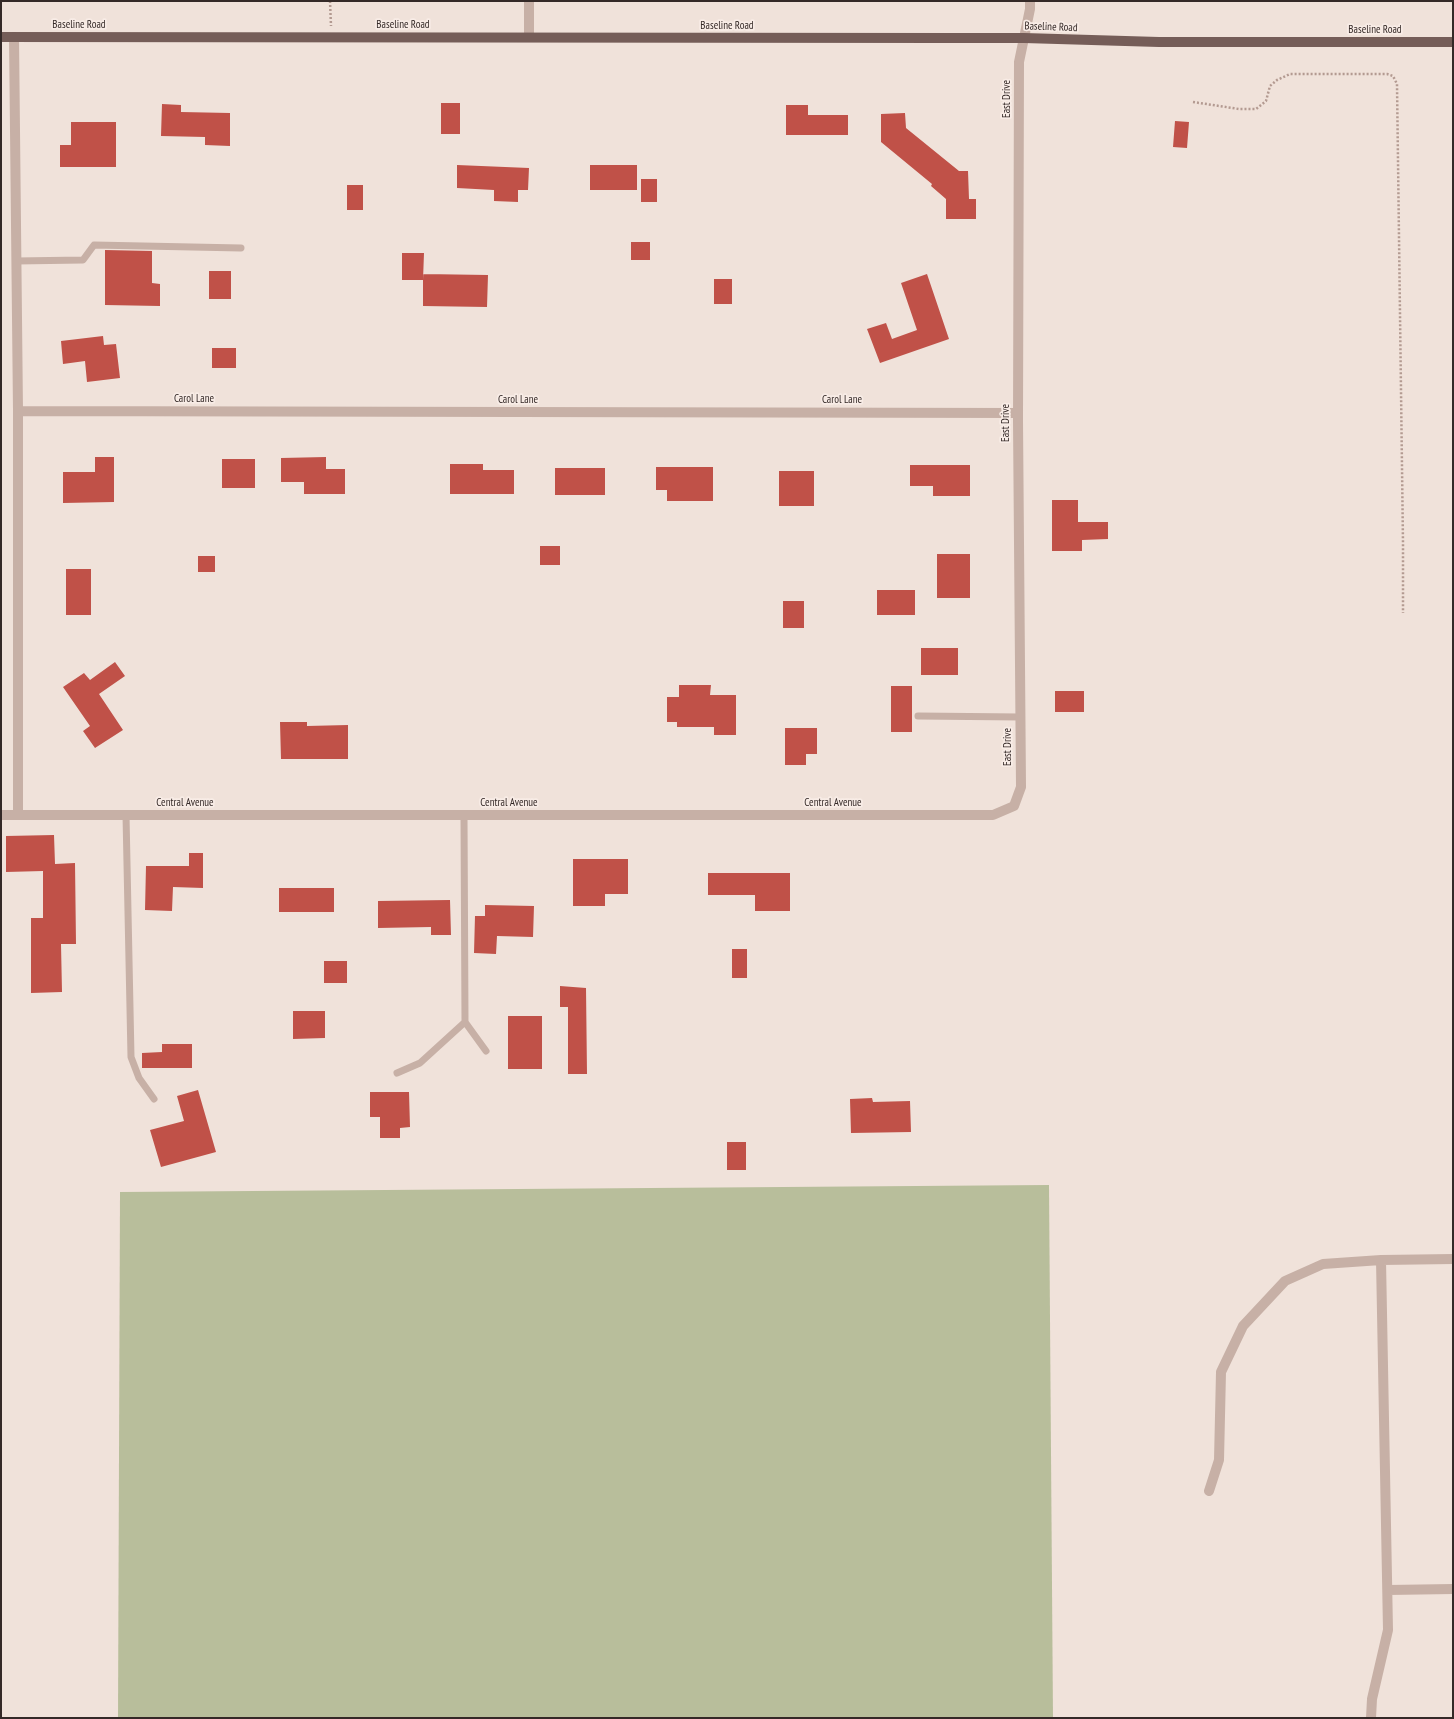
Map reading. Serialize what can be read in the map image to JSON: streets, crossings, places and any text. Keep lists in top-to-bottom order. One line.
{"streets":{"main road":["Baseline Road"],"street":["East Drive","Carol Lane","Central Avenue"]},"crossings":[["Baseline Road","East Drive"],["East Drive","Carol Lane"],["East Drive","Central Avenue"]]}
